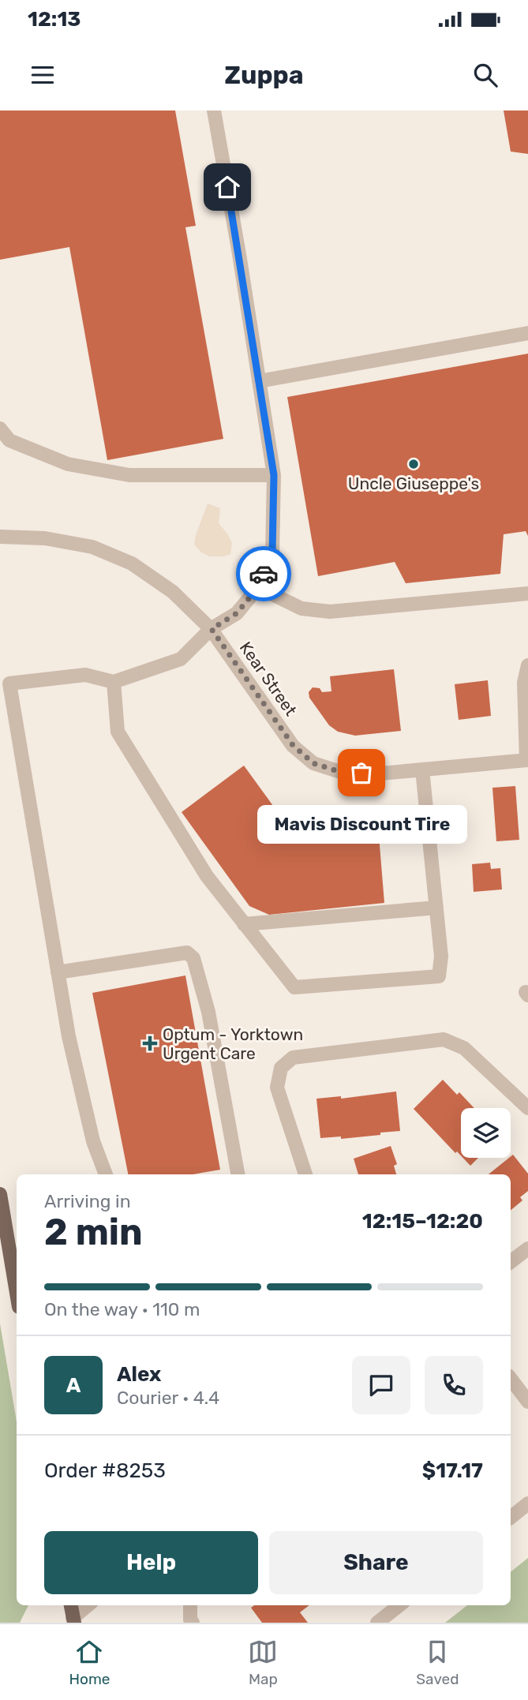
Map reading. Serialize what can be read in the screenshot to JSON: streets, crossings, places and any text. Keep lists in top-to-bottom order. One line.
{"streets":{"street":["Kear Street"]},"places":{"other":["Uncle Giuseppe's","Mavis Discount Tire"],"health":["Optum - Yorktown Urgent Care"]},"page":{"status":"12:13","header":"Zuppa","bubble":"Mavis Discount Tire","heading":["2 min","Arriving in","12:15–12:20"],"panel":["Alex","Courier · 4.4","Order #8253","$17.17"],"bar":"On the way · 110 m","round":"A","buttons":["Help","Share"],"tabs":["Home","Map","Saved"]}}
